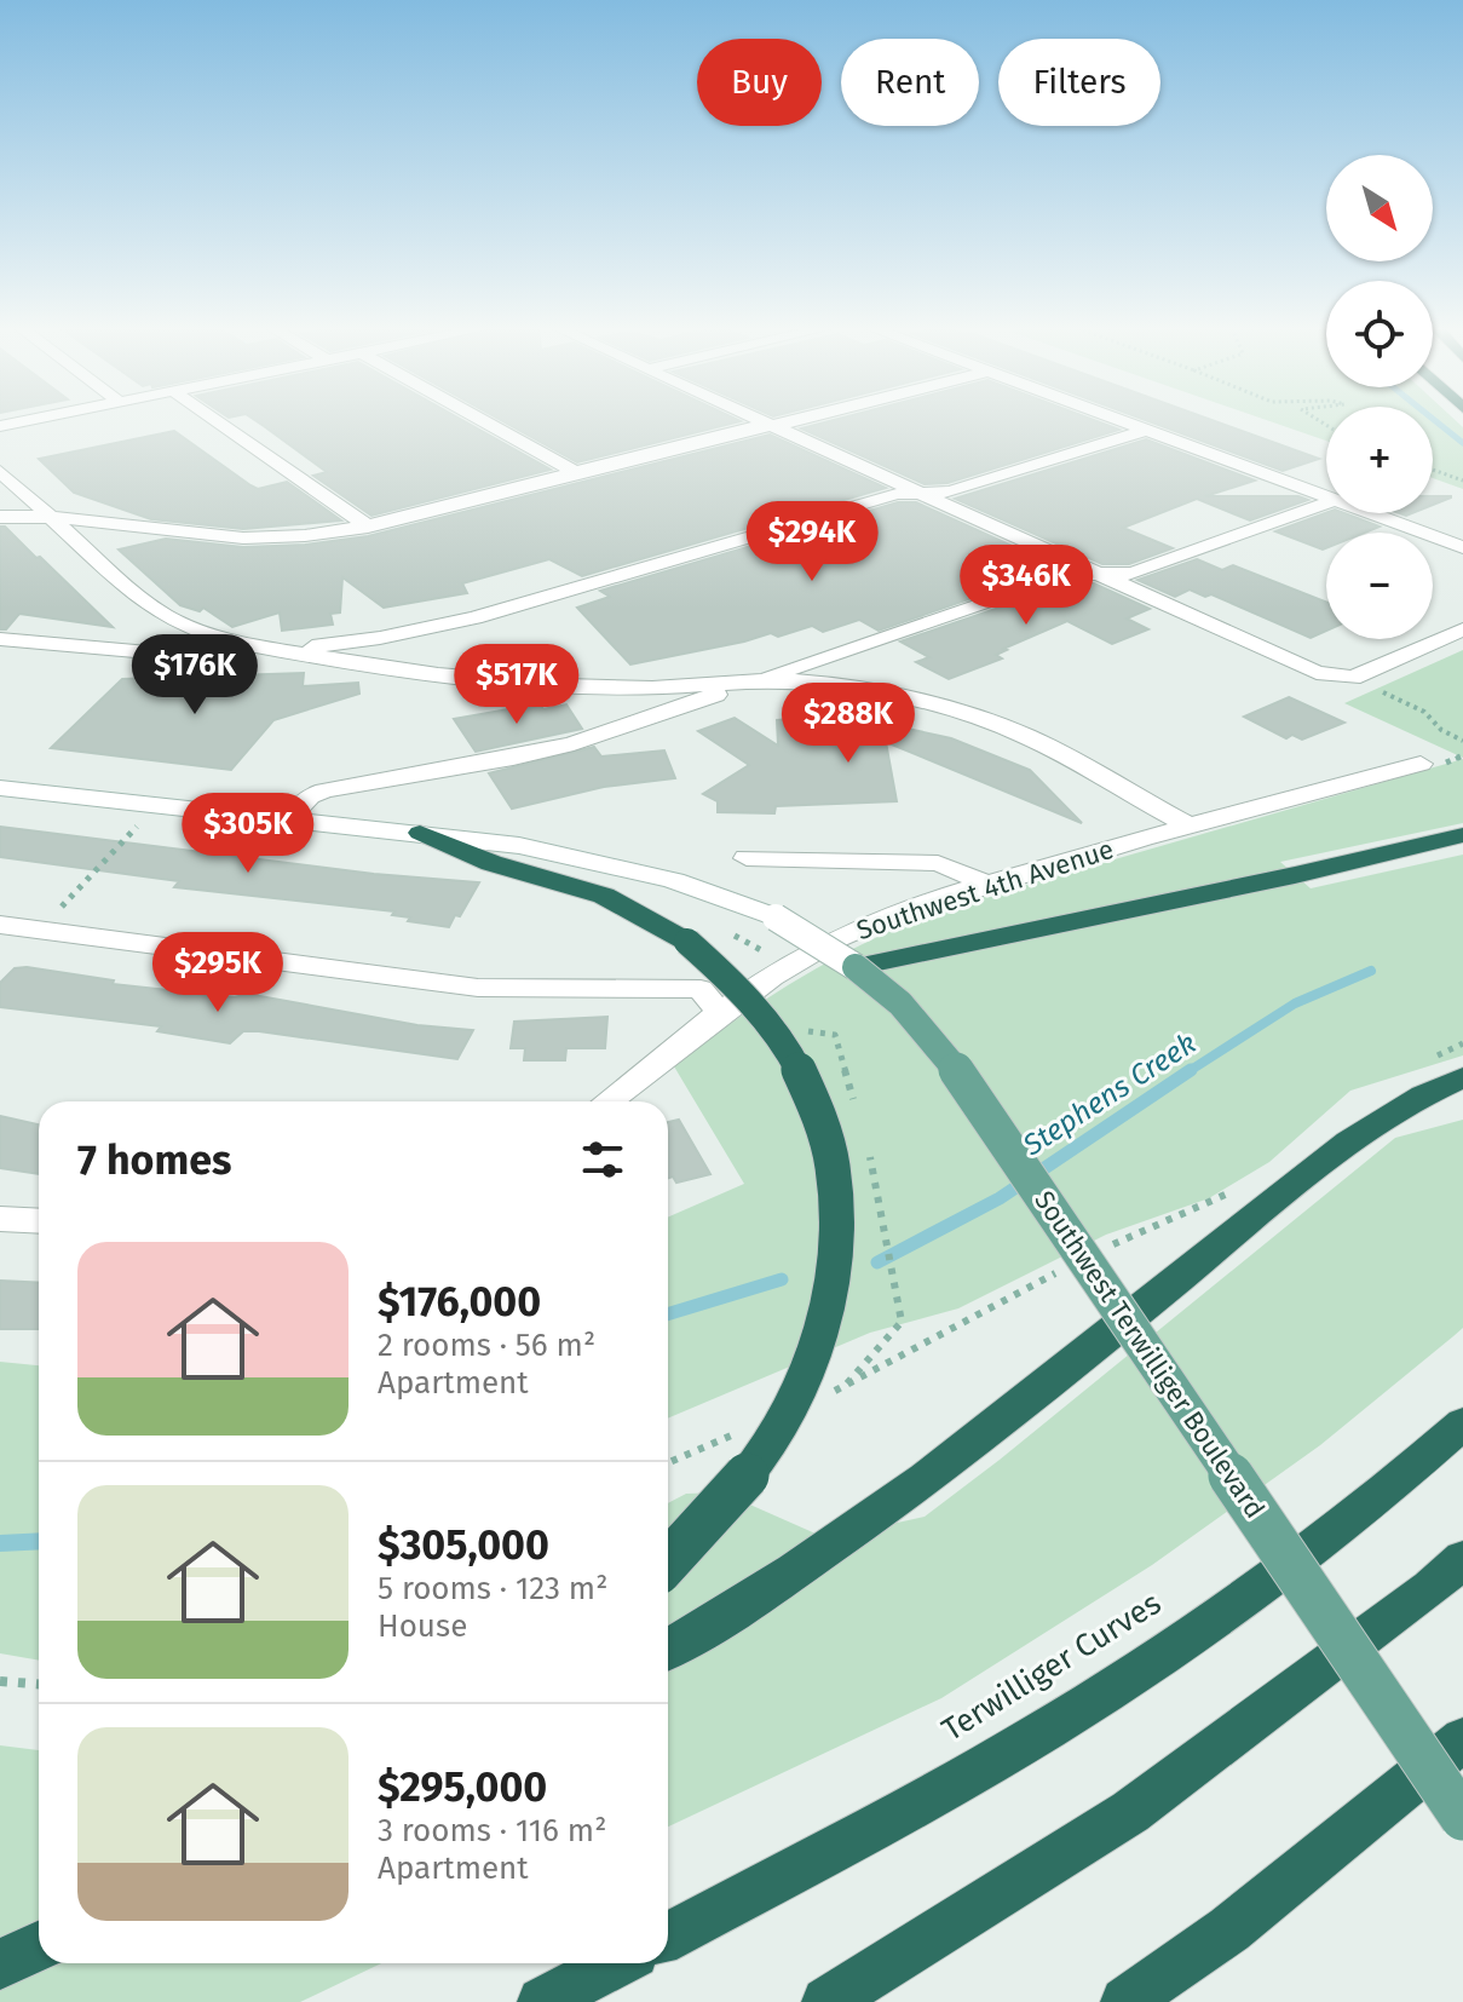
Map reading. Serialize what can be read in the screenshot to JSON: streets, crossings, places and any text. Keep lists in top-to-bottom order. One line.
{"streets":{"highway":["Terwilliger Curves"],"main road":["Southwest Terwilliger Boulevard"],"street":["Southwest 4th Avenue"]},"water":["Stephens Creek"],"north":"bottom right","page":{"chip":["Buy","Rent","Filters"],"map_buttons":["+","−"],"price":["$294K","$346K","$176K","$517K","$288K","$305K","$295K"],"heading":"7 homes","list":[{"name":"$176,000","note":"2 rooms · 56 m² · Apartment"},{"name":"$305,000","note":"5 rooms · 123 m² · House"},{"name":"$295,000","note":"3 rooms · 116 m² · Apartment"}]}}
